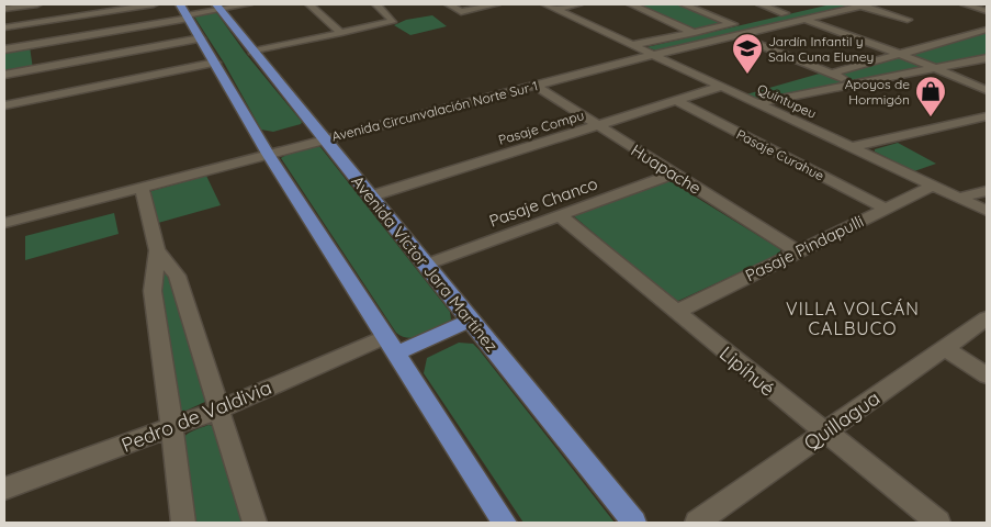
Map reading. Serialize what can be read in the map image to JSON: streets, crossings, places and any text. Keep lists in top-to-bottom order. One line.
{"streets":{"main road":["Avenida Víctor Jara Martínez"],"street":["Quintupeu","Avenida Circunvalación Norte Sur 1","Pasaje Compu","Pasaje Curahue","Huapache","Pasaje Chanco","Pasaje Pindapulli","Lipihué","Pedro de Valdivia","Quillagua"]},"crossings":[["Quintupeu","Avenida Circunvalación Norte Sur 1"],["Quintupeu","Pasaje Compu"],["Quintupeu","Pasaje Pindapulli"],["Avenida Circunvalación Norte Sur 1","Huapache"],["Avenida Circunvalación Norte Sur 1","Avenida Víctor Jara Martínez"],["Pasaje Compu","Pasaje Curahue"],["Pasaje Compu","Huapache"],["Pasaje Compu","Avenida Víctor Jara Martínez"],["Pasaje Curahue","Pasaje Pindapulli"],["Huapache","Pasaje Chanco"],["Huapache","Pasaje Pindapulli"],["Pasaje Chanco","Avenida Víctor Jara Martínez"],["Pasaje Chanco","Lipihué"],["Pasaje Pindapulli","Lipihué"],["Lipihué","Quillagua"]],"districts":["VILLA VOLCÁN CALBUCO"],"places":{"school or university":["Jardín Infantil y Sala Cuna Eluney"],"shop":["Apoyos de Hormigón"]}}
